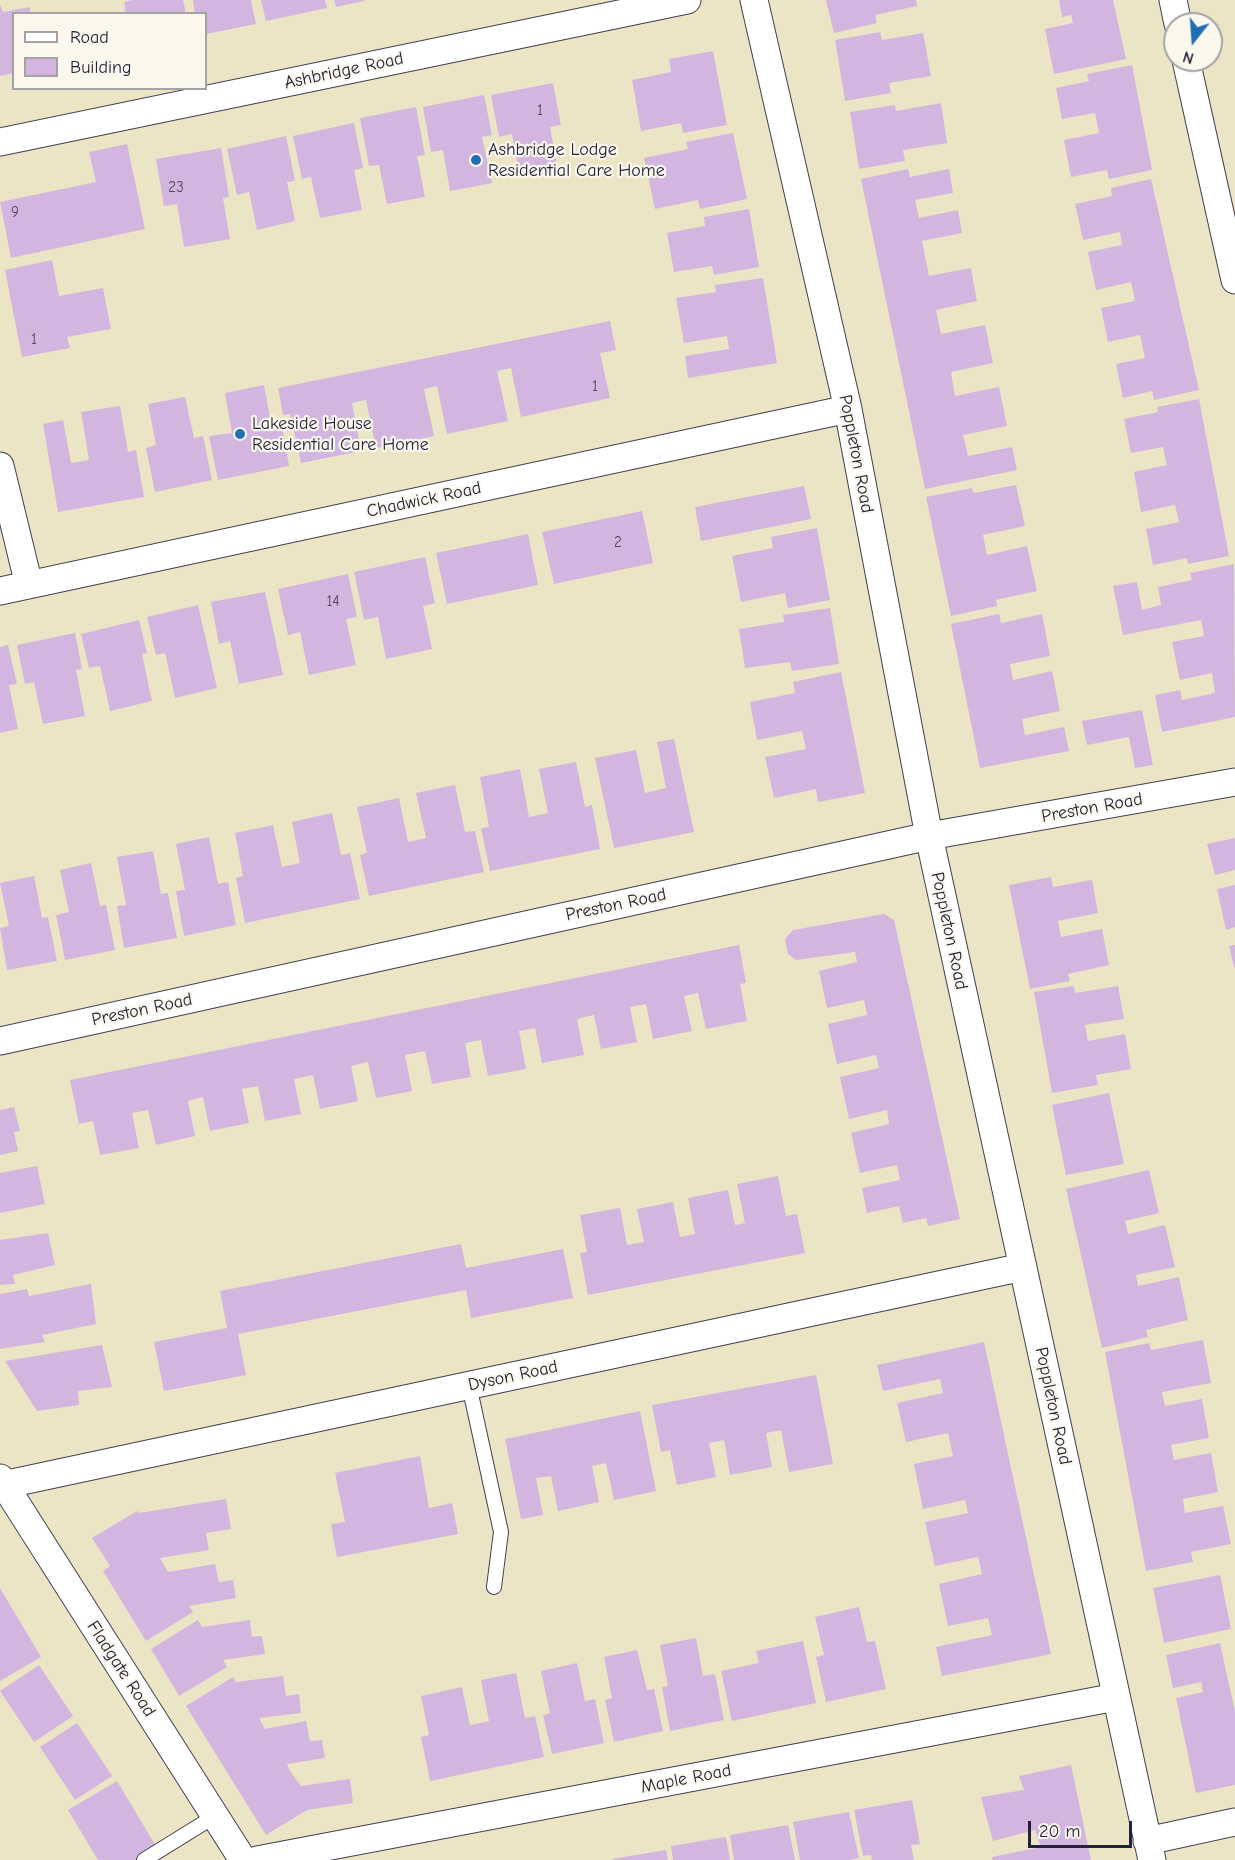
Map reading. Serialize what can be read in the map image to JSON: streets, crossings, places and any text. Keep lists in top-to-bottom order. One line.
{"streets":{"street":["Ashbridge Road","Poppleton Road","Chadwick Road","Preston Road","Dyson Road","Fladgate Road","Maple Road"]},"crossings":[["Poppleton Road","Chadwick Road"],["Poppleton Road","Preston Road"],["Poppleton Road","Dyson Road"],["Poppleton Road","Maple Road"],["Dyson Road","Fladgate Road"]],"places":["Ashbridge Lodge Residential Care Home","Lakeside House Residential Care Home"],"house_numbers":["1","23","9","1","1","2","14"],"legend":["Road","Building"],"scale_bar":"20 m","north":"bottom"}
